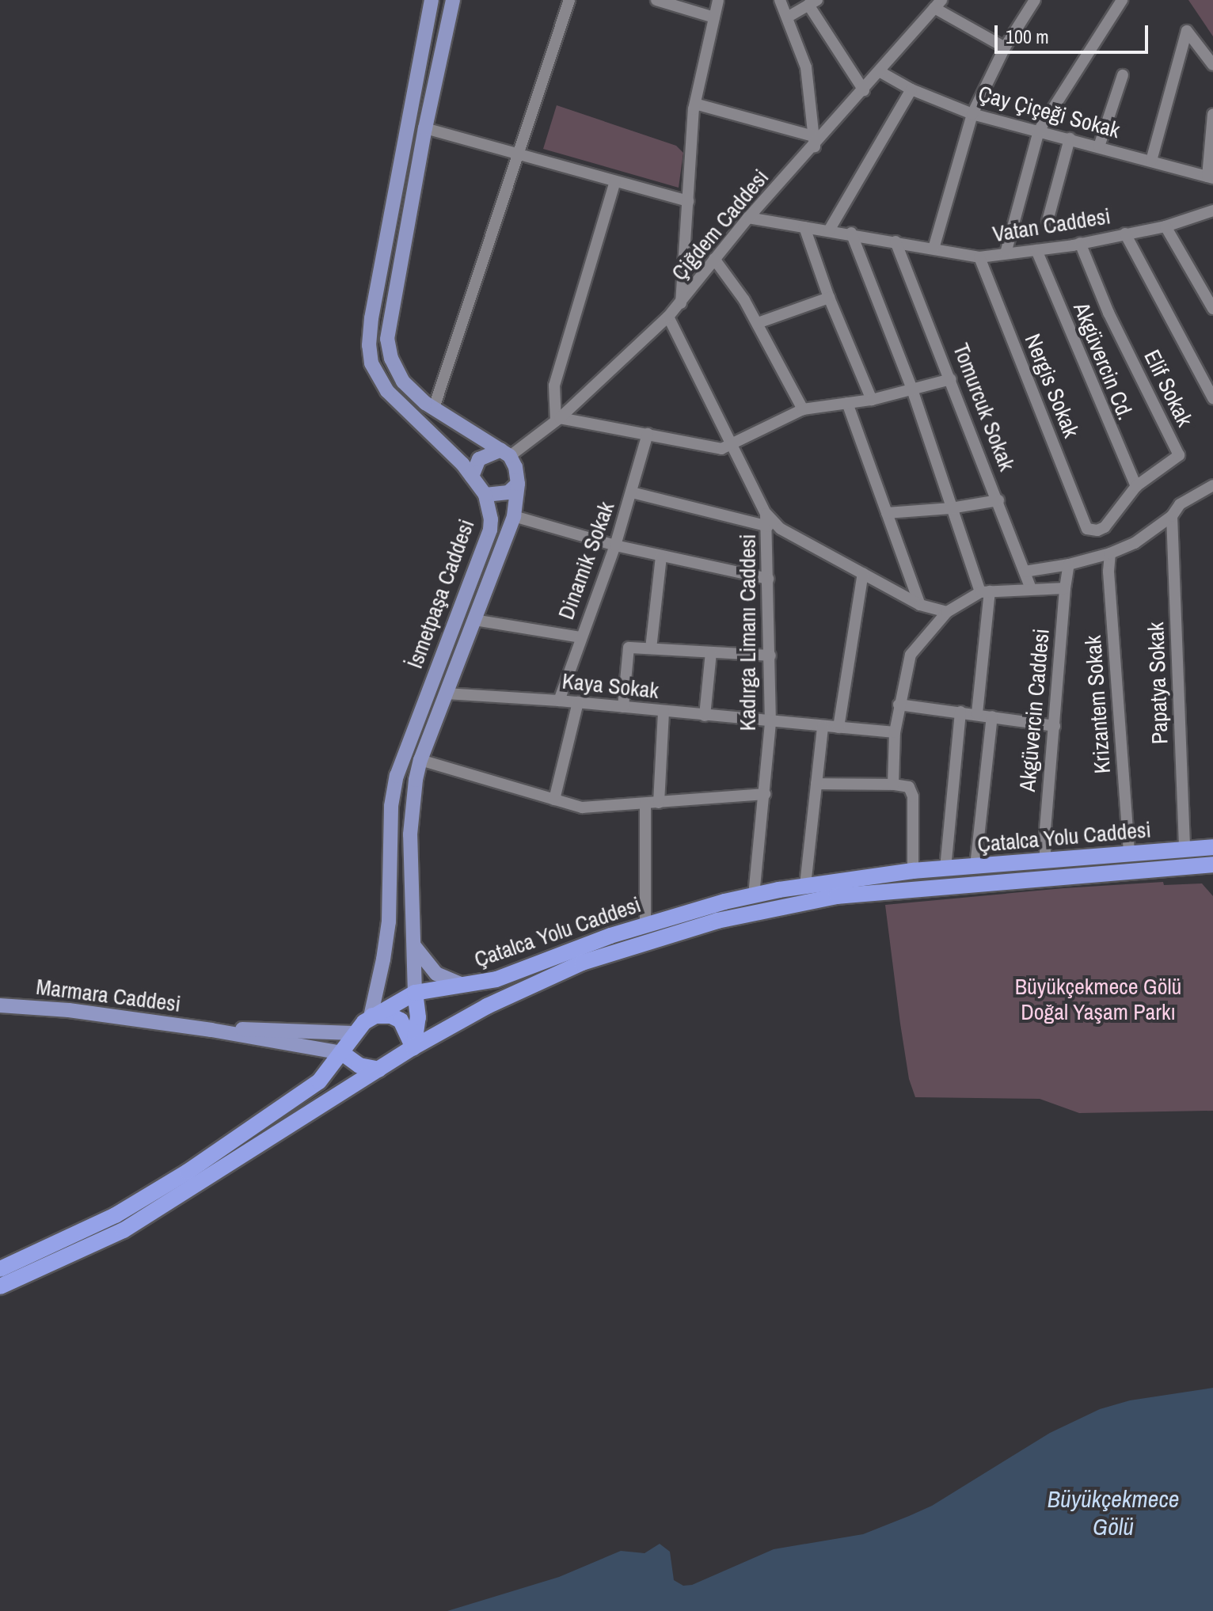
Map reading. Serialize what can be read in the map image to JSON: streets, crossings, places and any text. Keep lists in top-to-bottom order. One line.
{"streets":{"highway":["Çatalca Yolu Caddesi"],"main road":["İsmetpaşa Caddesi","Marmara Caddesi"],"street":["Çay Çiçeği Sokak","Çiğdem Caddesi","Vatan Caddesi","Akgüvercin Cd.","Nergis Sokak","Elif Sokak","Tomurcuk Sokak","Dinamik Sokak","Kadırga Limanı Caddesi","Papatya Sokak","Kaya Sokak","Krizantem Sokak","Akgüvercin Caddesi"]},"crossings":[["Çay Çiçeği Sokak","Çiğdem Caddesi"],["Çiğdem Caddesi","Vatan Caddesi"],["Çiğdem Caddesi","İsmetpaşa Caddesi"],["Çiğdem Caddesi","Kadırga Limanı Caddesi"],["Vatan Caddesi","Akgüvercin Cd."],["Vatan Caddesi","Nergis Sokak"],["Vatan Caddesi","Elif Sokak"],["Vatan Caddesi","Tomurcuk Sokak"],["Akgüvercin Cd.","Elif Sokak"],["Nergis Sokak","Elif Sokak"],["Dinamik Sokak","Kaya Sokak"],["İsmetpaşa Caddesi","Kaya Sokak"],["İsmetpaşa Caddesi","Çatalca Yolu Caddesi"],["Kadırga Limanı Caddesi","Kaya Sokak"],["Kadırga Limanı Caddesi","Çatalca Yolu Caddesi"],["Papatya Sokak","Çatalca Yolu Caddesi"],["Krizantem Sokak","Çatalca Yolu Caddesi"],["Akgüvercin Caddesi","Çatalca Yolu Caddesi"]],"water":["Büyükçekmece Gölü"],"parks":["Büyükçekmece Gölü Doğal Yaşam Parkı"],"scale_bar":"100 m"}
